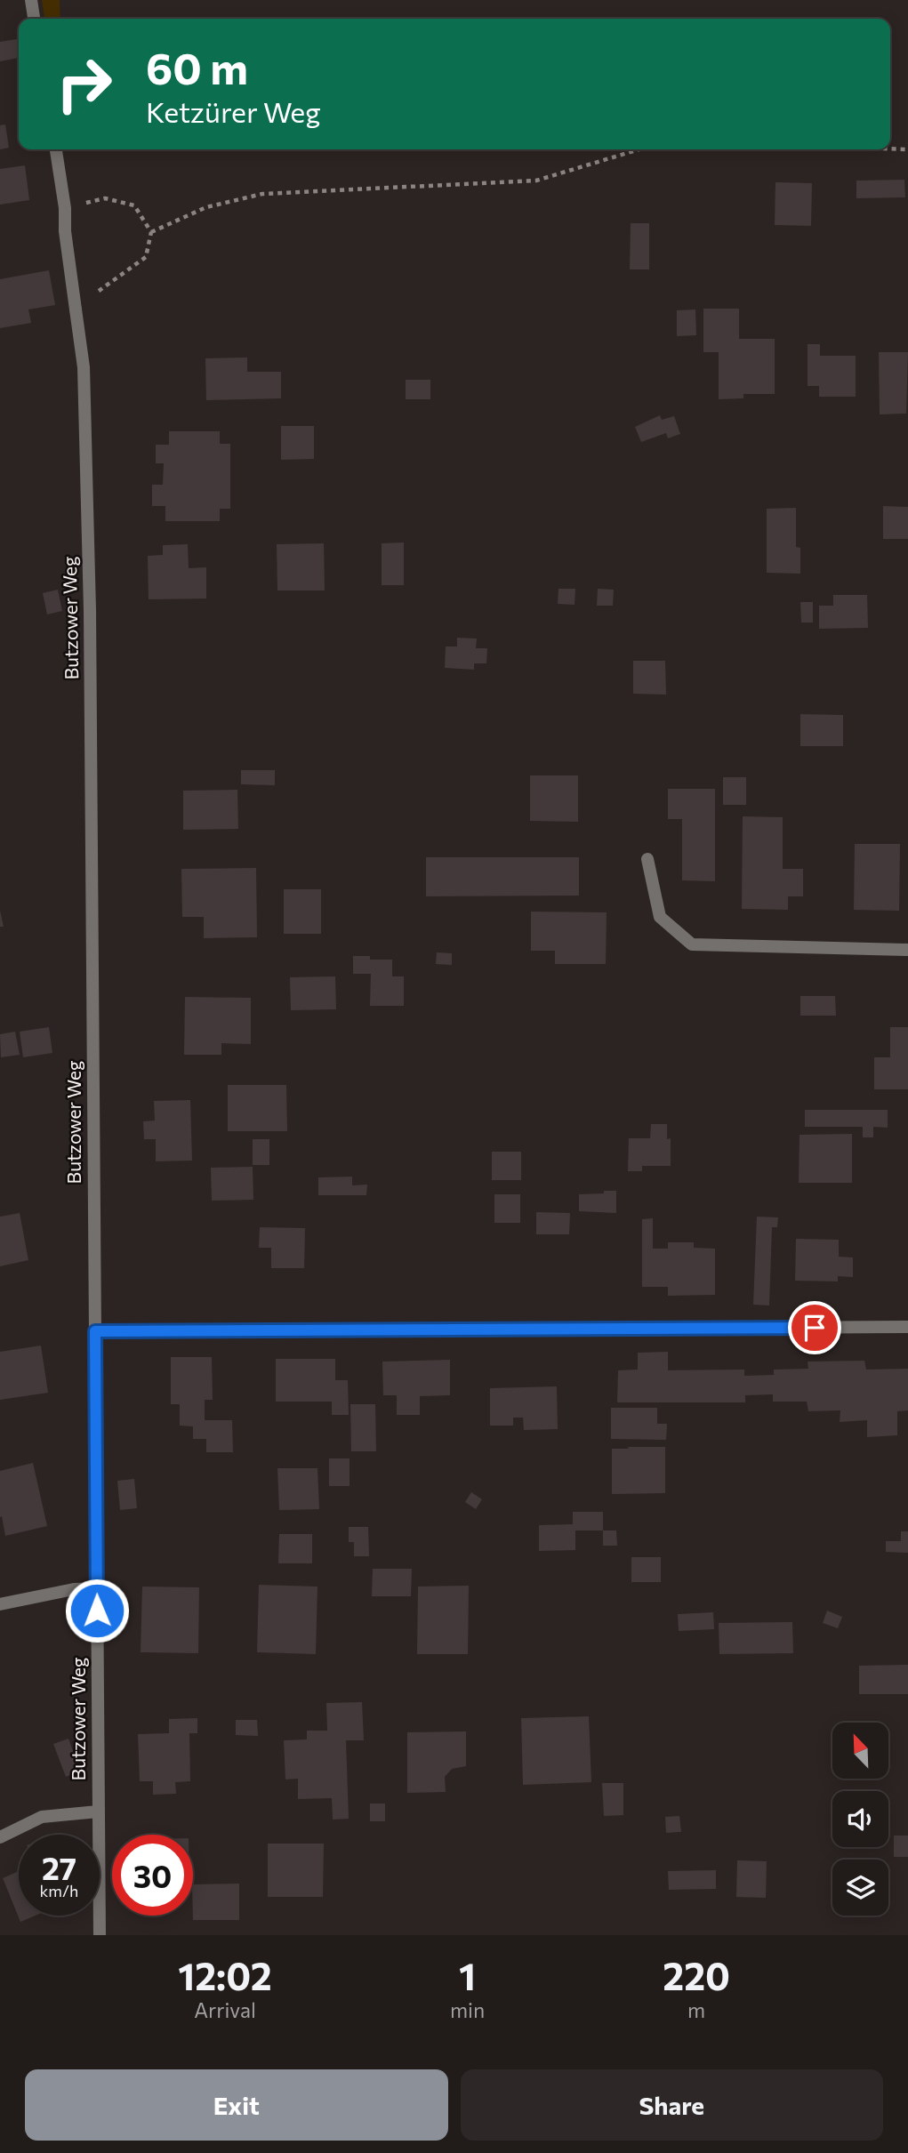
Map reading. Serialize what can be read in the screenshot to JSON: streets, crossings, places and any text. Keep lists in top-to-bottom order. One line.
{"streets":{"street":["Butzower Weg"]},"north":"top left","page":{"turn":["60 m","Ketzürer Weg"],"speed":"27 km/h","limit":"30","eta":["12:02","Arrival","1","min","220","m"],"buttons":["Exit","Share"]}}
